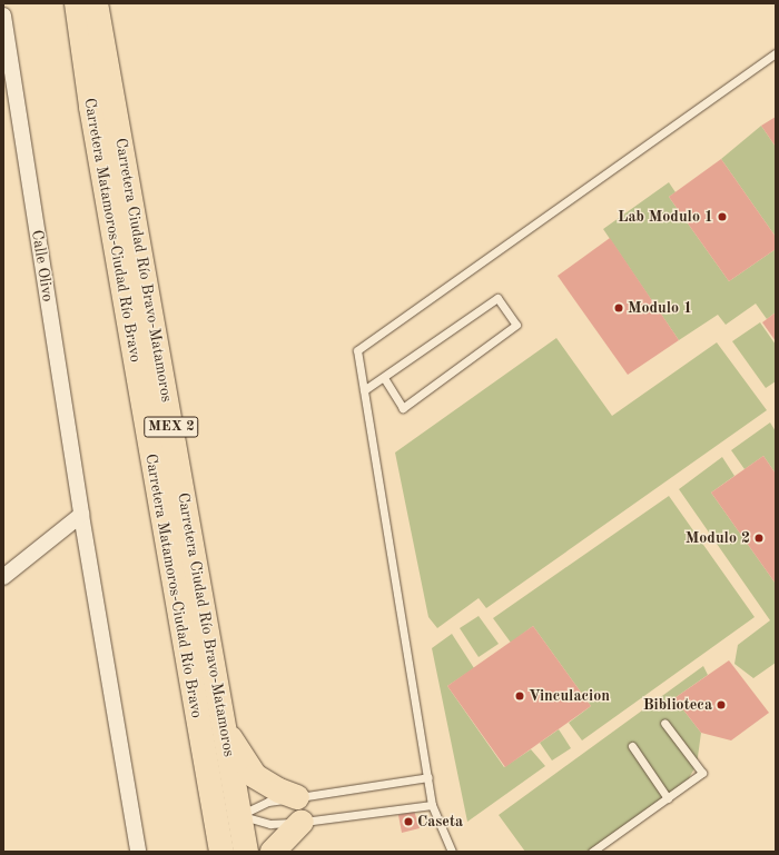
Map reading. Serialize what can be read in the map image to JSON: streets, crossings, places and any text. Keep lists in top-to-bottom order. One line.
{"streets":{"highway":["Carretera Matamoros-Ciudad Río Bravo","Carretera Ciudad Río Bravo-Matamoros","MEX 2"],"street":["Calle Olivo"]},"places":["Lab Modulo 1","Modulo 1","Modulo 2","Vinculacion","Biblioteca","Caseta"]}
